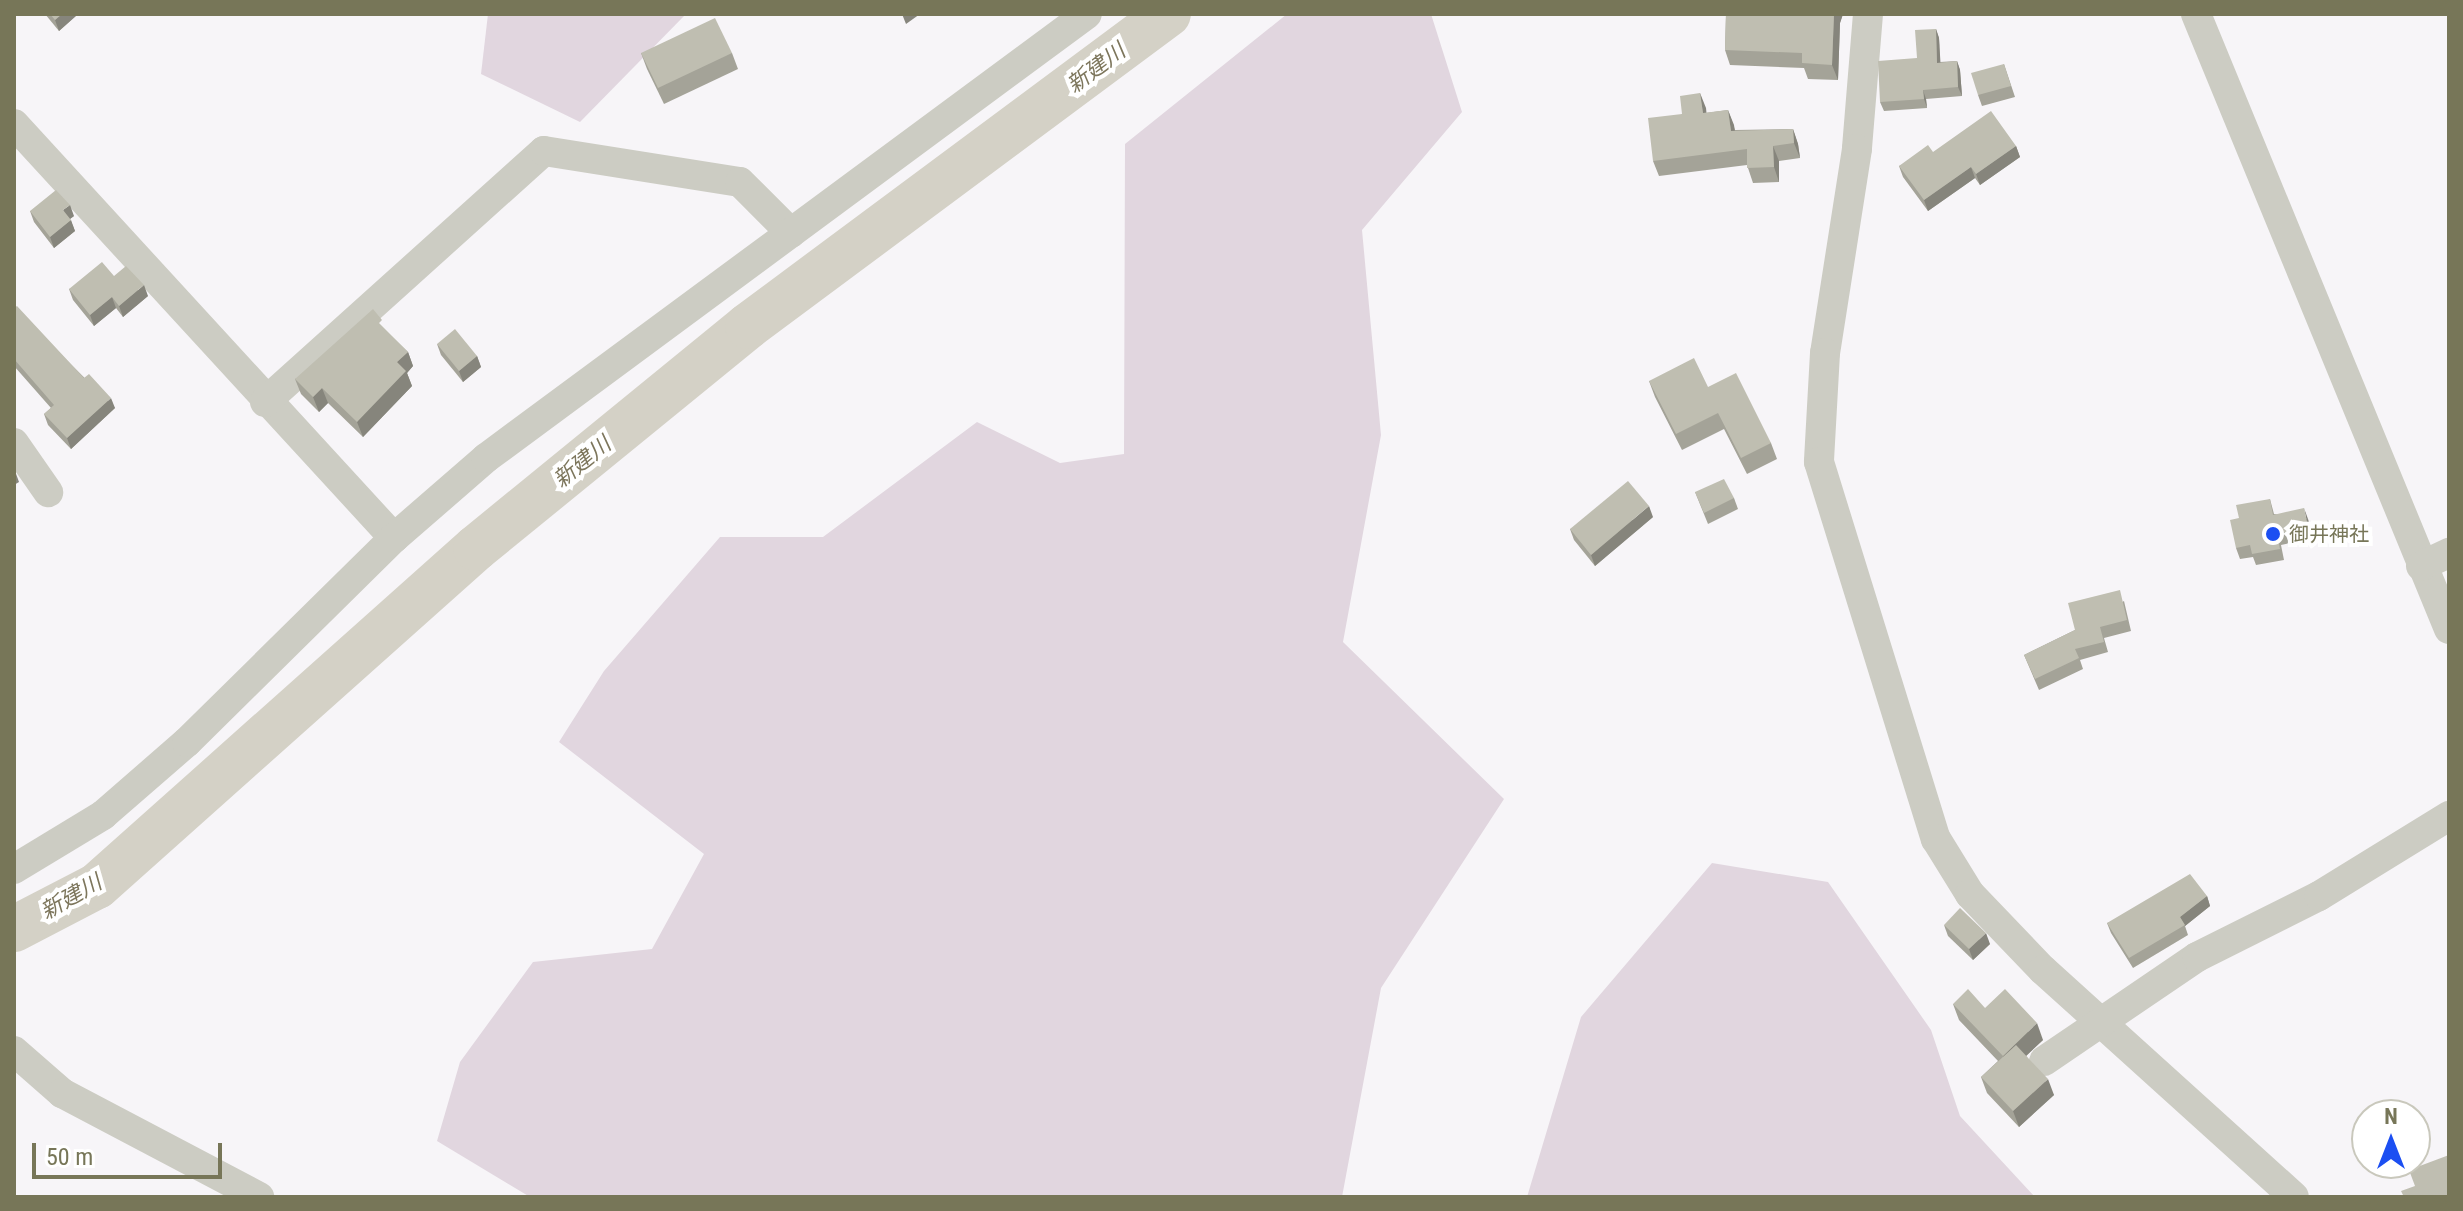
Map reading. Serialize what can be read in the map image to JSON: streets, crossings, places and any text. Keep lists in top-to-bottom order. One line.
{"water":["新建川"],"places":["御井神社"],"scale_bar":"50 m","north":"top"}
